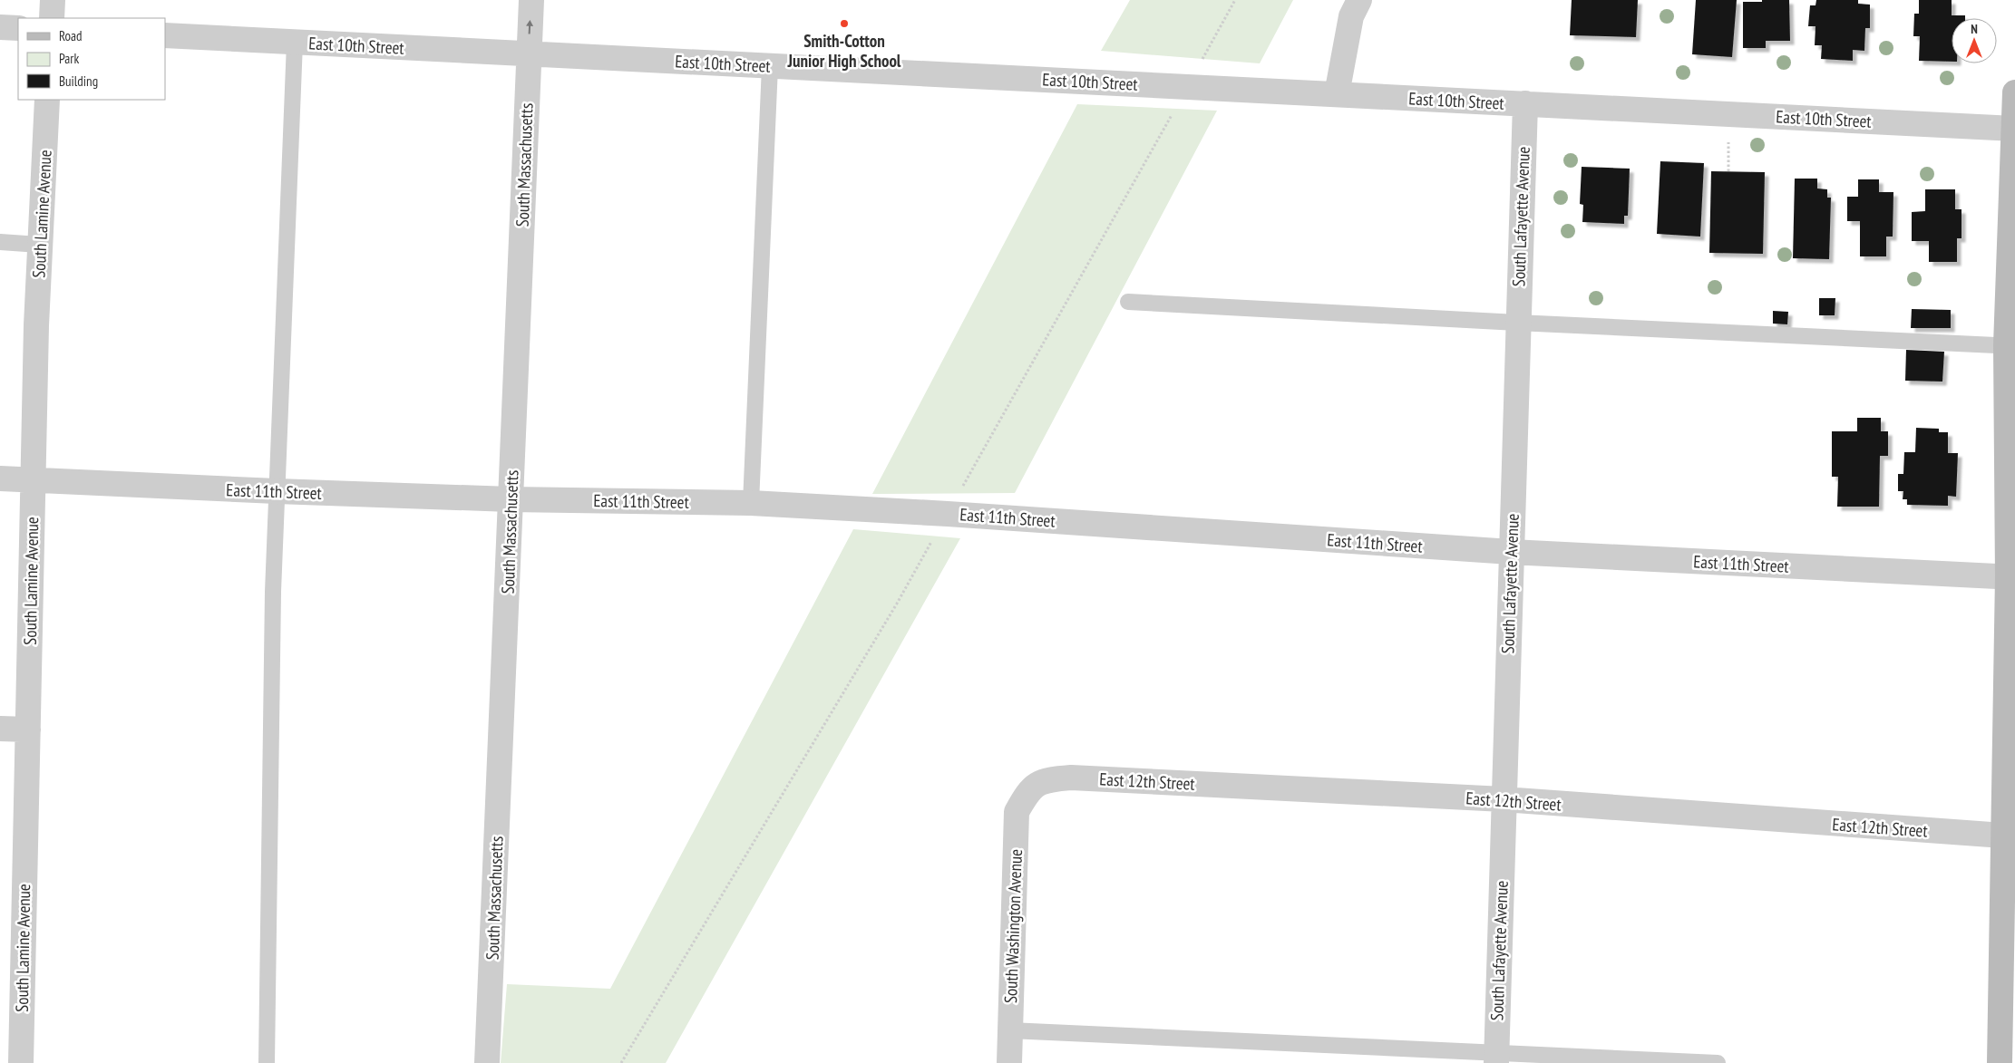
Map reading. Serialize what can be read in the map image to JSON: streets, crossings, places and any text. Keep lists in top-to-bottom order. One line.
{"streets":{"street":["East 10th Street","South Massachusetts","South Lamine Avenue","South Lafayette Avenue","East 11th Street","East 12th Street","South Washington Avenue"]},"crossings":[["East 10th Street","South Massachusetts"],["East 10th Street","South Lafayette Avenue"],["South Massachusetts","East 11th Street"],["South Lamine Avenue","East 11th Street"],["South Lafayette Avenue","East 11th Street"],["South Lafayette Avenue","East 12th Street"],["East 12th Street","South Washington Avenue"]],"places":["Smith-Cotton Junior High School"],"legend":["Road","Park","Building"],"north":"top"}
